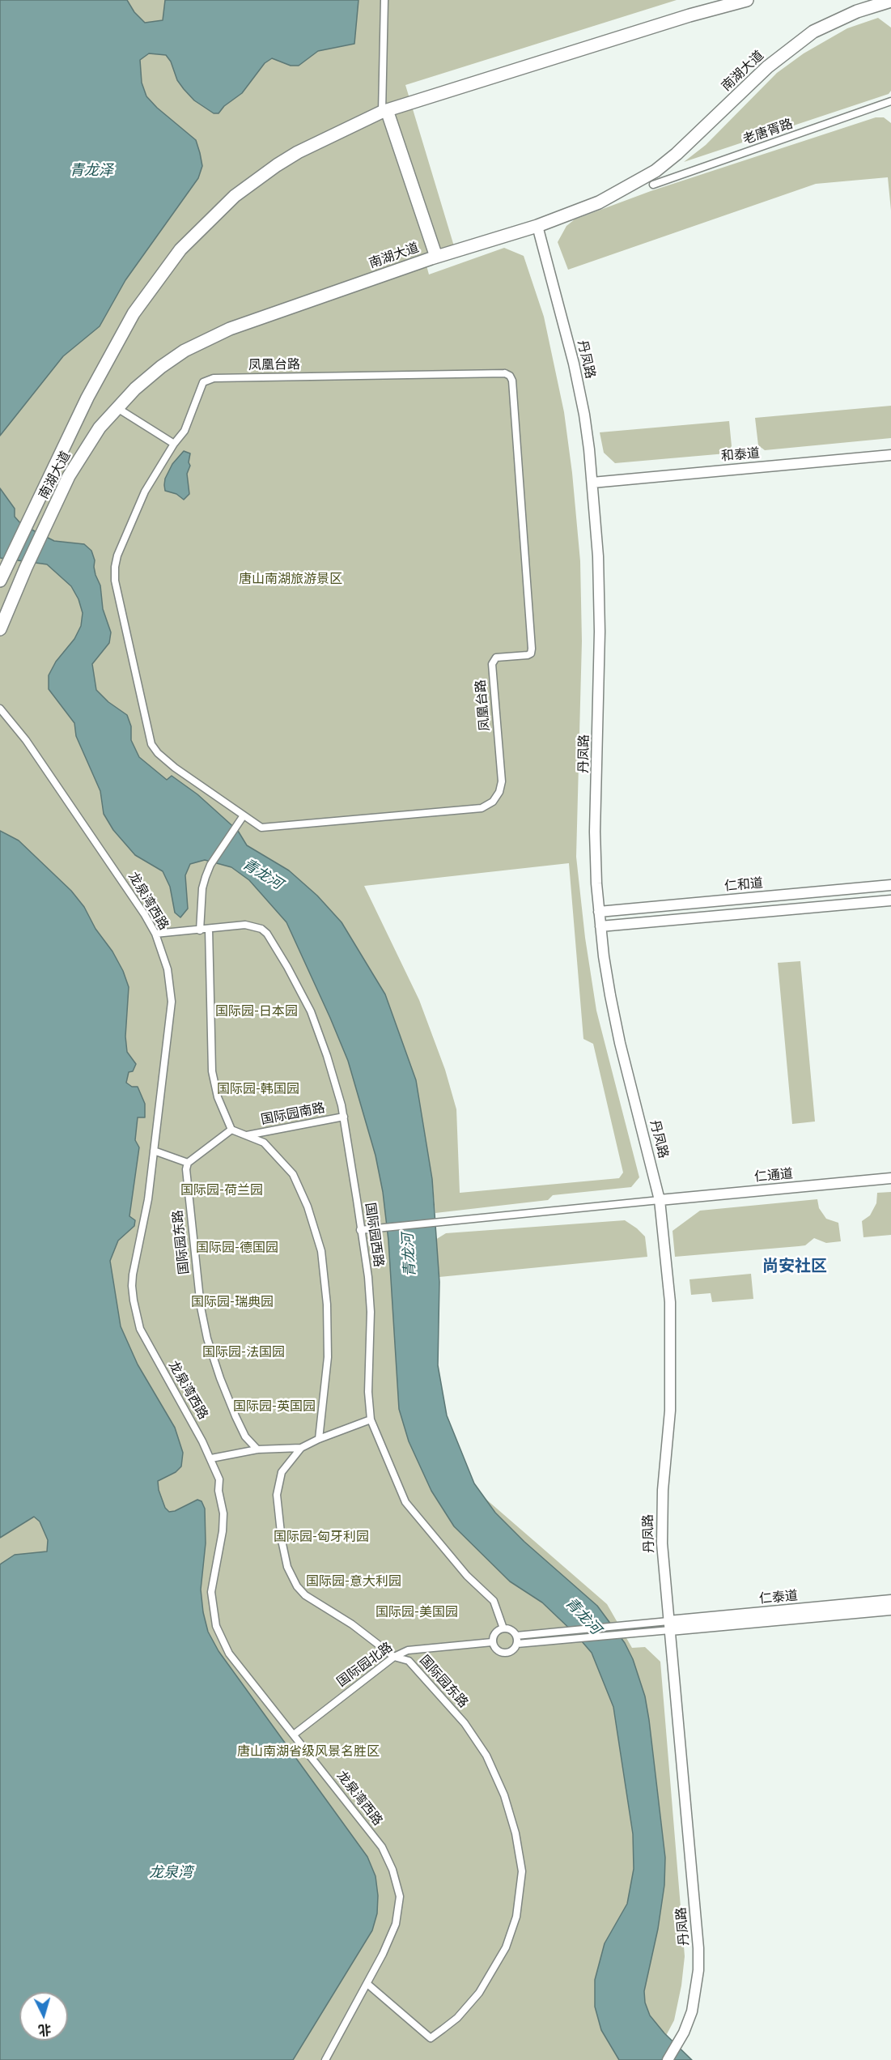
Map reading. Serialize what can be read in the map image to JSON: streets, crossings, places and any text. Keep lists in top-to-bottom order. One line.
{"streets":{"highway":["南湖大道"],"main road":["丹凤路","和泰道","仁和道","仁通道","仁泰道"],"street":["老唐胥路","凤凰台路","龙泉湾西路","国际园南路","国际园西路","国际园东路","国际园北路"]},"crossings":[["南湖大道","丹凤路"],["丹凤路","和泰道"],["丹凤路","仁和道"],["丹凤路","仁通道"],["丹凤路","仁泰道"],["龙泉湾西路","国际园西路"],["龙泉湾西路","国际园东路"],["龙泉湾西路","国际园北路"],["国际园南路","国际园西路"],["国际园西路","国际园东路"],["国际园西路","国际园北路"],["国际园东路","国际园北路"]],"districts":["尚安社区"],"water":["青龙泽","青龙河","龙泉湾"],"parks":["唐山南湖旅游景区","国际园-日本园","国际园-韩国园","国际园-荷兰园","国际园-德国园","国际园-瑞典园","国际园-法国园","国际园-英国园","国际园-匈牙利园","国际园-意大利园","国际园-美国园","唐山南湖省级风景名胜区"],"north":"bottom"}
